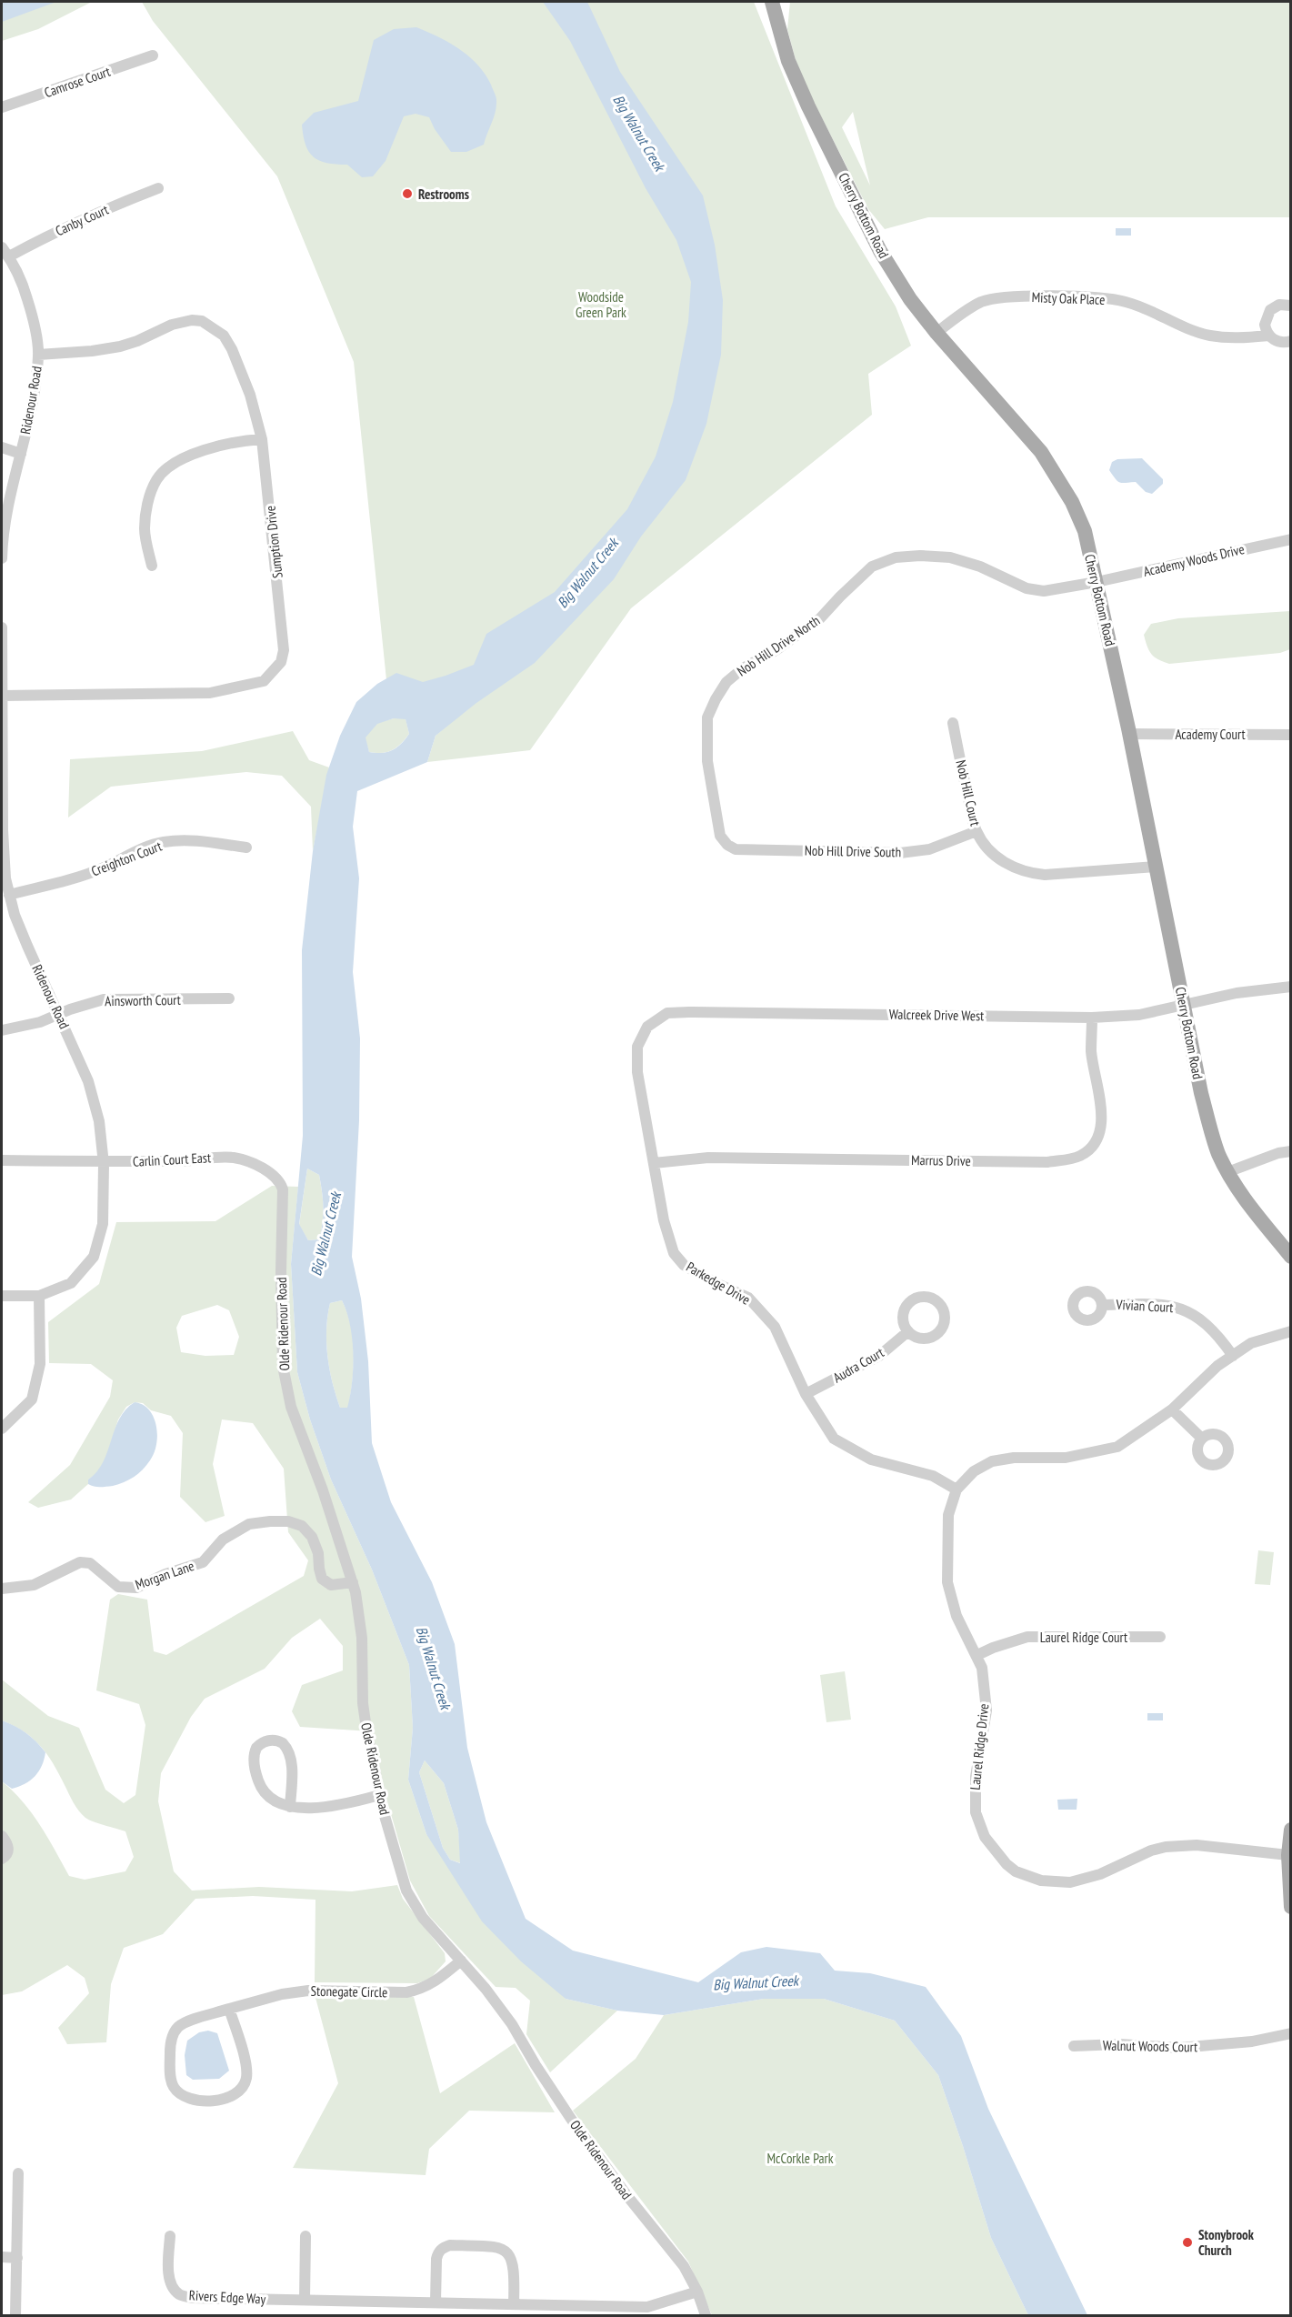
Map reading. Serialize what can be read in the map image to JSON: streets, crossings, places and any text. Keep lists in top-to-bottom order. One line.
{"streets":{"main road":["Cherry Bottom Road"],"street":["Camrose Court","Canby Court","Misty Oak Place","Ridenour Road","Sumption Drive","Academy Woods Drive","Nob Hill Drive North","Academy Court","Nob Hill Court","Nob Hill Drive South","Creighton Court","Ainsworth Court","Walcreek Drive West","Carlin Court East","Marrus Drive","Parkedge Drive","Vivian Court","Olde Ridenour Road","Audra Court","Morgan Lane","Laurel Ridge Court","Laurel Ridge Drive","Stonegate Circle","Walnut Woods Court","Rivers Edge Way"]},"crossings":[["Cherry Bottom Road","Misty Oak Place"],["Cherry Bottom Road","Academy Woods Drive"],["Cherry Bottom Road","Nob Hill Drive North"],["Cherry Bottom Road","Academy Court"],["Cherry Bottom Road","Nob Hill Court"],["Cherry Bottom Road","Walcreek Drive West"],["Canby Court","Ridenour Road"],["Ridenour Road","Sumption Drive"],["Ridenour Road","Creighton Court"],["Ridenour Road","Ainsworth Court"],["Ridenour Road","Carlin Court East"],["Academy Woods Drive","Nob Hill Drive North"],["Nob Hill Drive North","Nob Hill Drive South"],["Nob Hill Court","Nob Hill Drive South"],["Walcreek Drive West","Marrus Drive"],["Walcreek Drive West","Parkedge Drive"],["Carlin Court East","Olde Ridenour Road"],["Marrus Drive","Parkedge Drive"],["Parkedge Drive","Audra Court"],["Parkedge Drive","Laurel Ridge Drive"],["Vivian Court","Laurel Ridge Drive"],["Olde Ridenour Road","Morgan Lane"],["Olde Ridenour Road","Stonegate Circle"],["Olde Ridenour Road","Rivers Edge Way"],["Laurel Ridge Court","Laurel Ridge Drive"]],"water":["Big Walnut Creek"],"parks":["Woodside Green Park","McCorkle Park"],"places":["Restrooms","Stonybrook Church"]}
